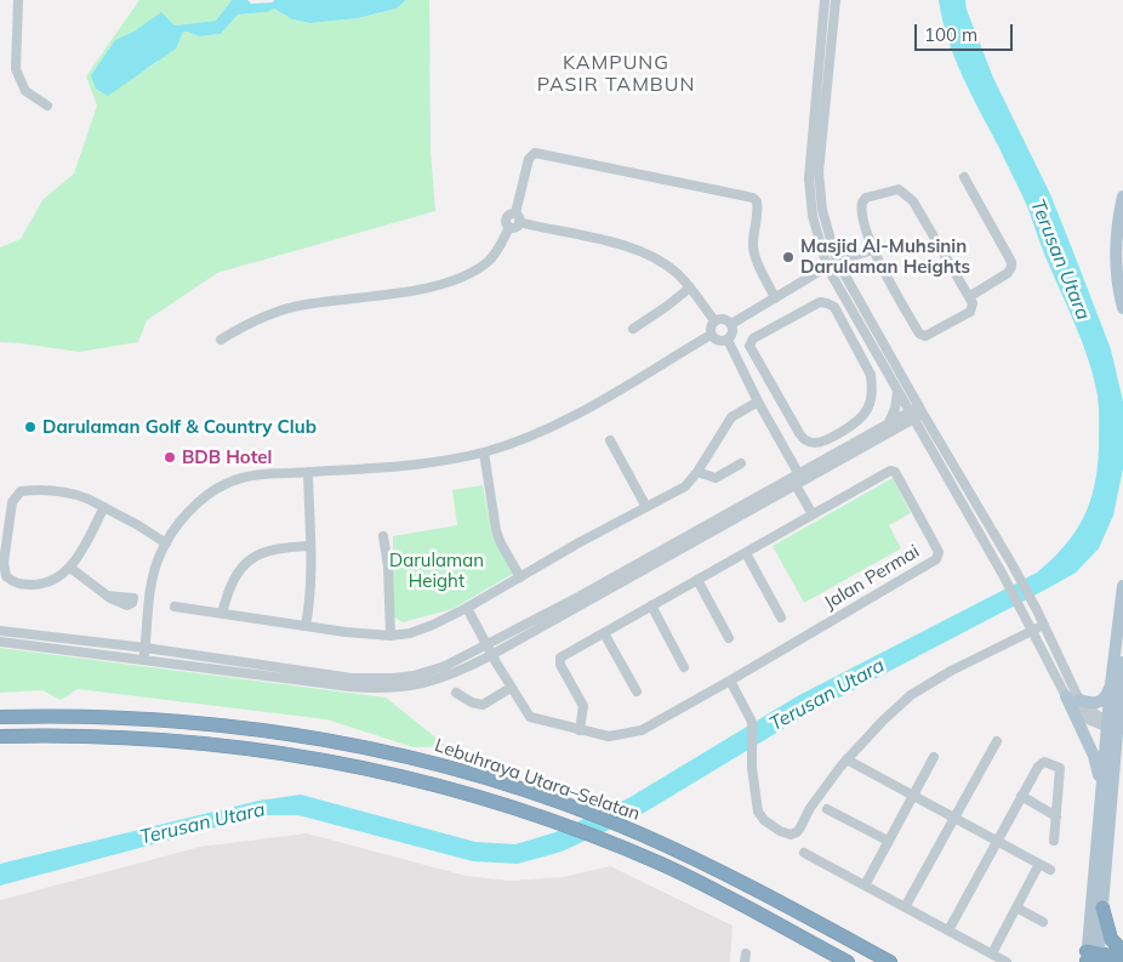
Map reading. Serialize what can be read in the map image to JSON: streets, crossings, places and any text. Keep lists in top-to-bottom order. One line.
{"streets":{"highway":["Lebuhraya Utara–Selatan"],"street":["Jalan Permai"]},"districts":["KAMPUNG PASIR TAMBUN"],"water":["Terusan Utara"],"parks":["Darulaman Height"],"places":["Masjid Al-Muhsinin Darulaman Heights","Darulaman Golf & Country Club","BDB Hotel"],"scale_bar":"100 m"}
